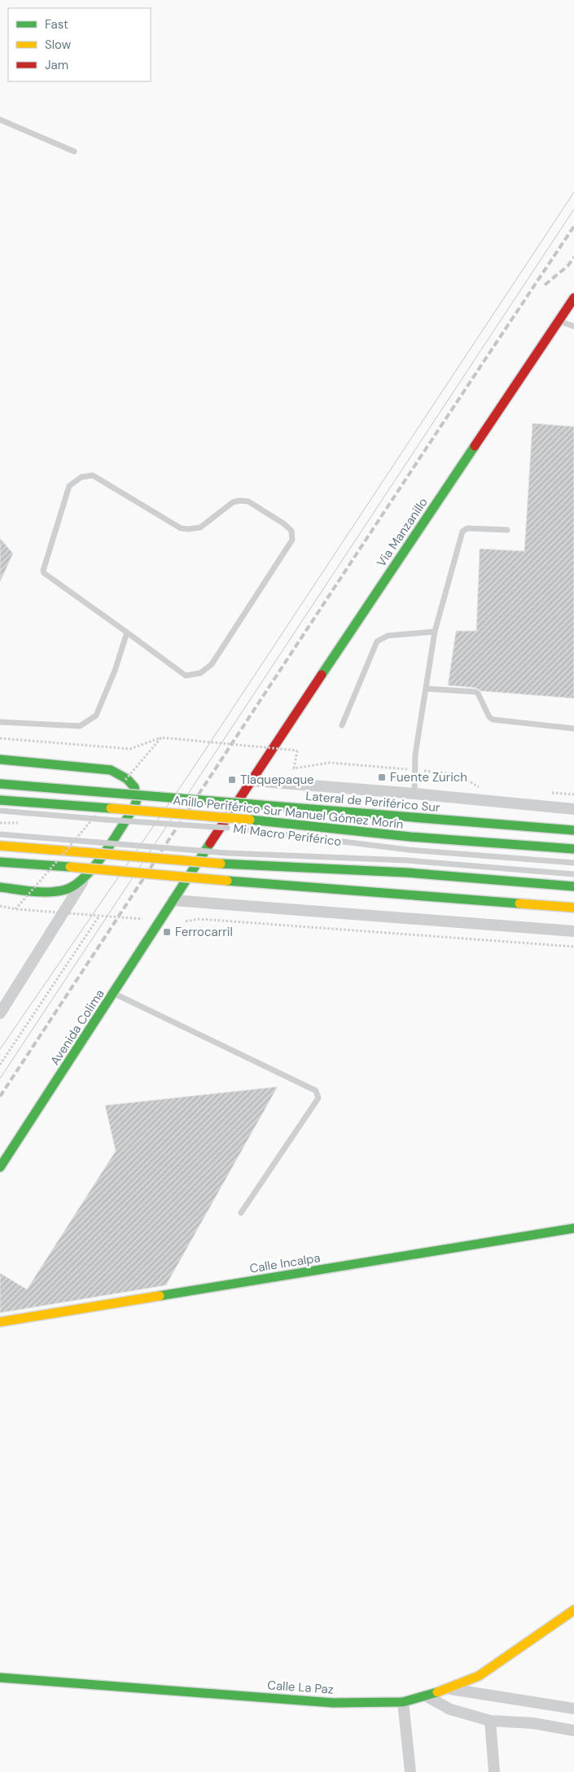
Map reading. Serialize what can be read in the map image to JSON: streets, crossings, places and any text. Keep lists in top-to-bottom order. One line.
{"streets":{"main road":["Via Manzanillo","Lateral de Periférico Sur","Anillo Periférico Sur Manuel Gómez Morín","Avenida Colima","Calle Incalpa","Calle La Paz"],"lane":["Mi Macro Periférico"]},"crossings":[["Via Manzanillo","Avenida Colima"]],"places":{"transit":["Fuente Zurich","Tlaquepaque","Ferrocarril"]},"legend":["Fast","Slow","Jam"]}
